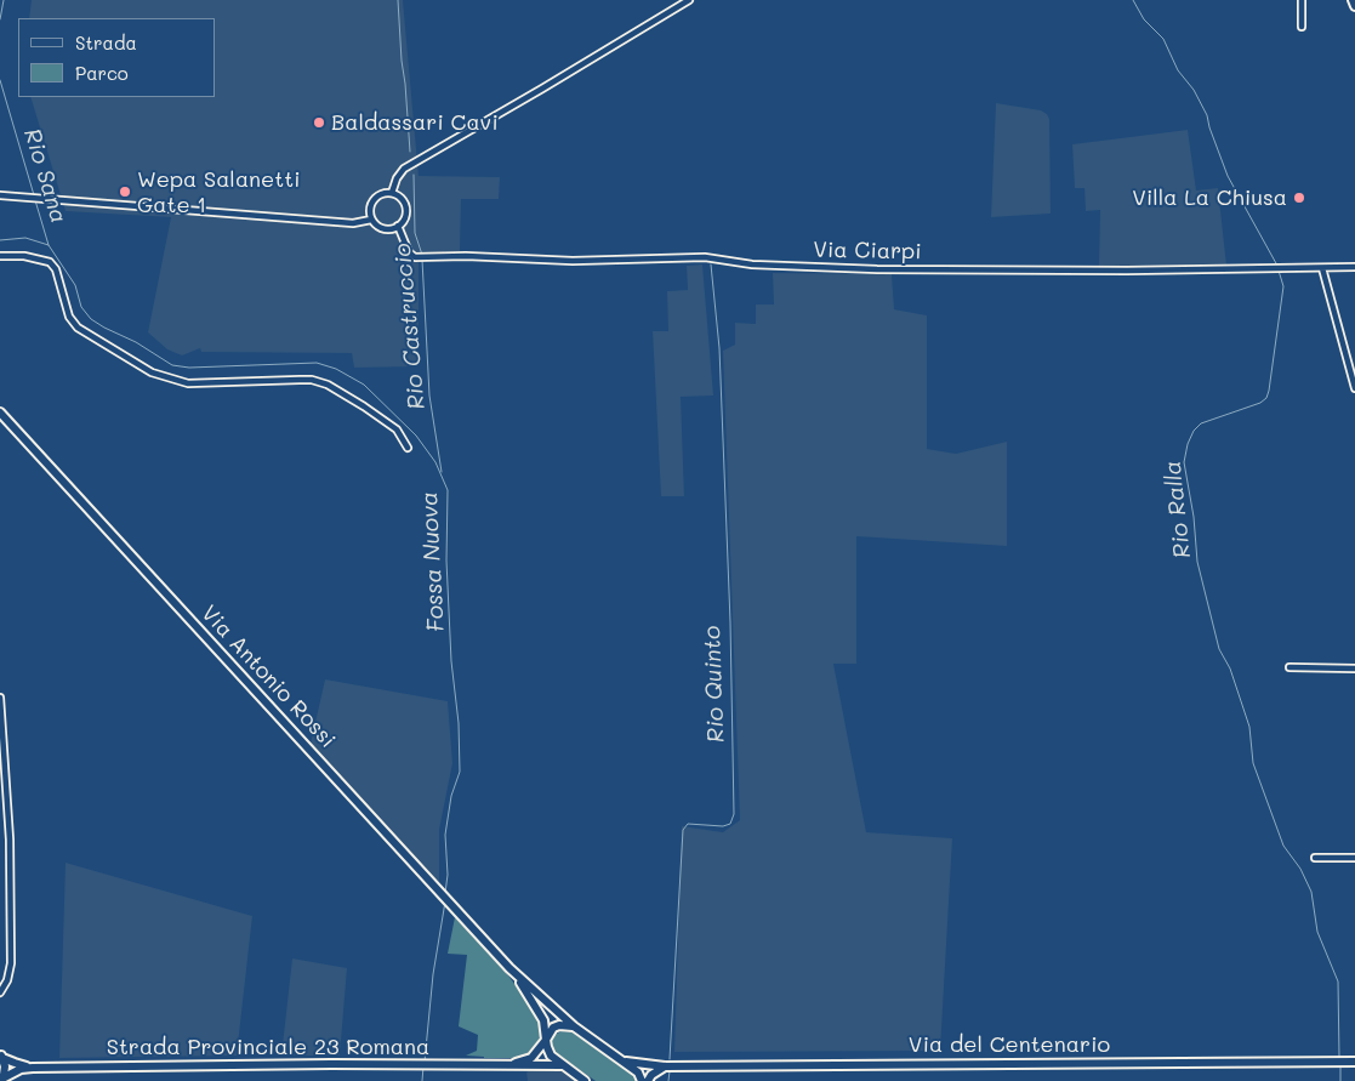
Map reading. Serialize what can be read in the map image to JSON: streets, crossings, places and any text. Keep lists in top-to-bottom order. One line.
{"streets":{"main road":["Via Antonio Rossi","Via del Centenario","Strada Provinciale 23 Romana"],"street":["Via Ciarpi"]},"water":["Rio Sana","Rio Castruccio","Rio Ralla","Fossa Nuova","Rio Quinto"],"places":["Baldassari Cavi","Wepa Salanetti Gate 1","Villa La Chiusa"],"legend":["Strada","Parco"]}
